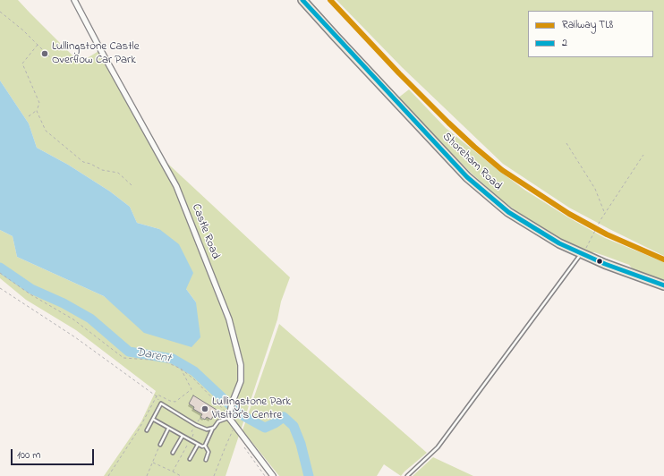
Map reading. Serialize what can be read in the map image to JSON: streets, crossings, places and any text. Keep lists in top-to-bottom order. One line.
{"streets":{"main road":["Shoreham Road"],"street":["Castle Road"]},"water":["Darent"],"places":["Lullingstone Castle Overflow Car Park","Lullingstone Park Visitor's Centre"],"lines":["rail line TL8","transit line 2"],"legend":["Railway TL8","2"],"scale_bar":"100 m"}
